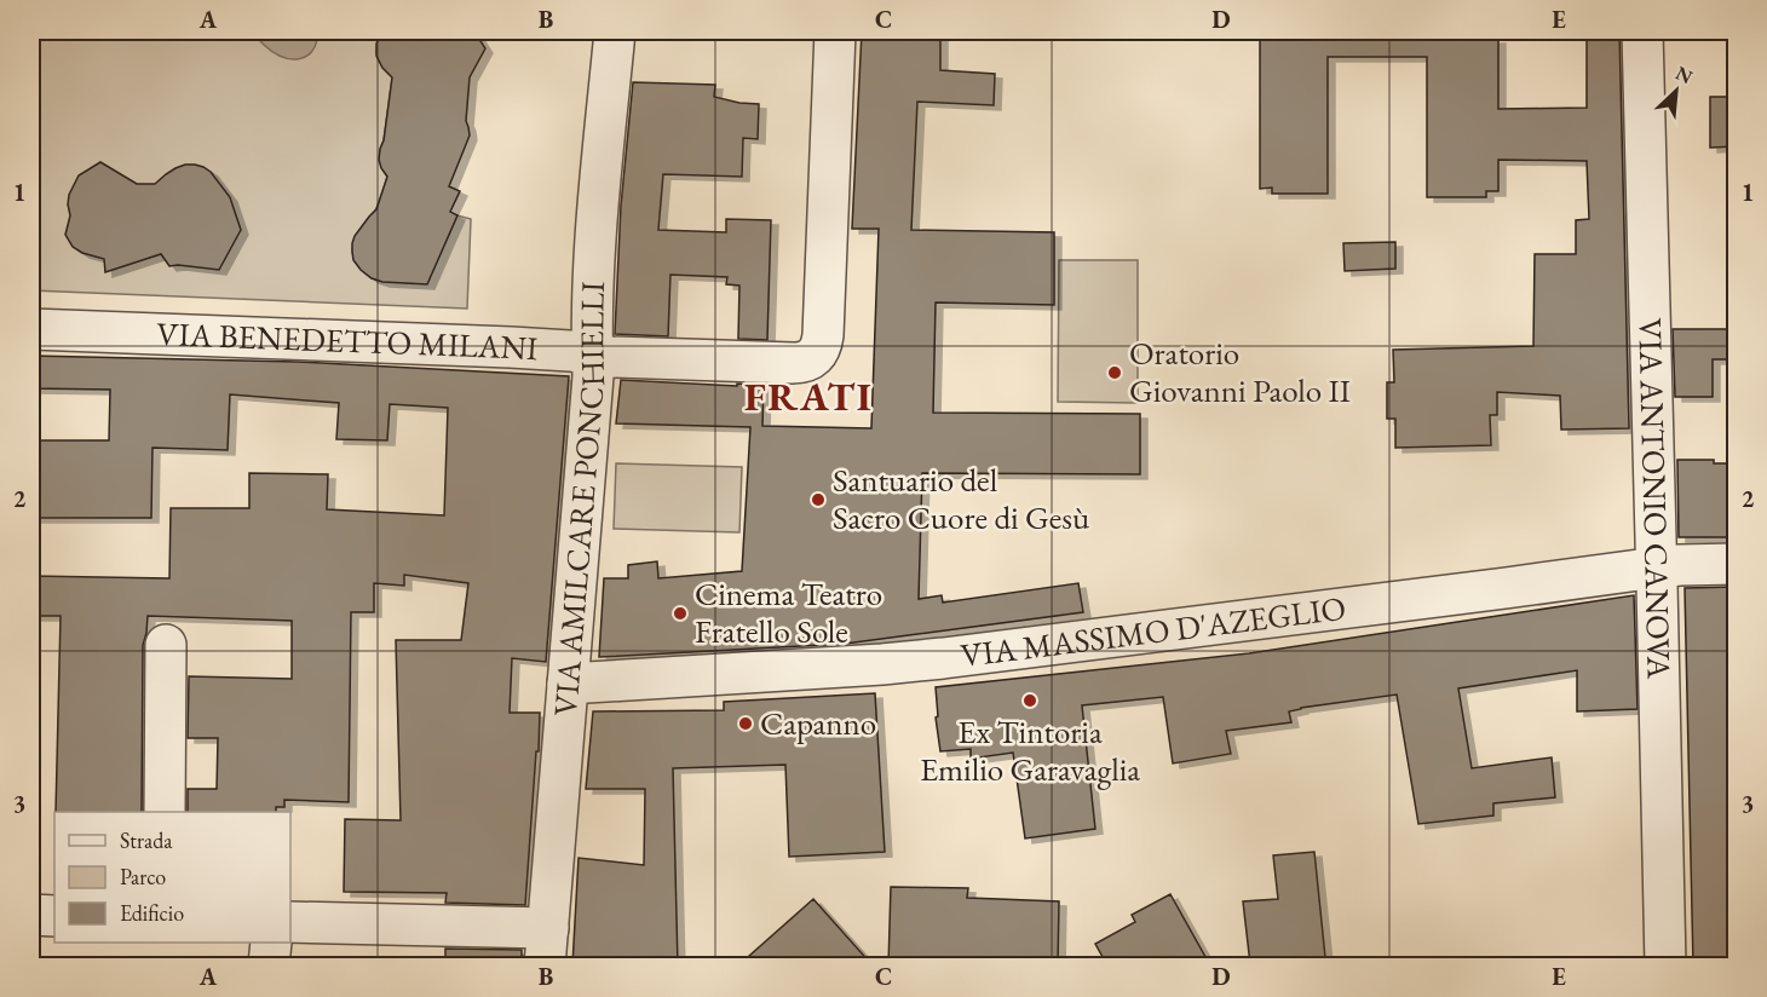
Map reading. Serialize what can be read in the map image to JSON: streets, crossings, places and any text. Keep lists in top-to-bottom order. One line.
{"streets":{"street":["VIA BENEDETTO MILANI","VIA AMILCARE PONCHIELLI","VIA ANTONIO CANOVA","VIA MASSIMO D'AZEGLIO"]},"crossings":[["VIA BENEDETTO MILANI","VIA AMILCARE PONCHIELLI"],["VIA AMILCARE PONCHIELLI","VIA MASSIMO D'AZEGLIO"],["VIA ANTONIO CANOVA","VIA MASSIMO D'AZEGLIO"]],"districts":["FRATI"],"places":["Oratorio Giovanni Paolo II","Santuario del Sacro Cuore di Gesù","Cinema Teatro Fratello Sole","Ex Tintoria Emilio Garavaglia","Capanno"],"legend":["Strada","Parco","Edificio"],"north":"top right","grid":{"columns":["A","B","C","D","E"],"rows":["1","2","3"]}}
